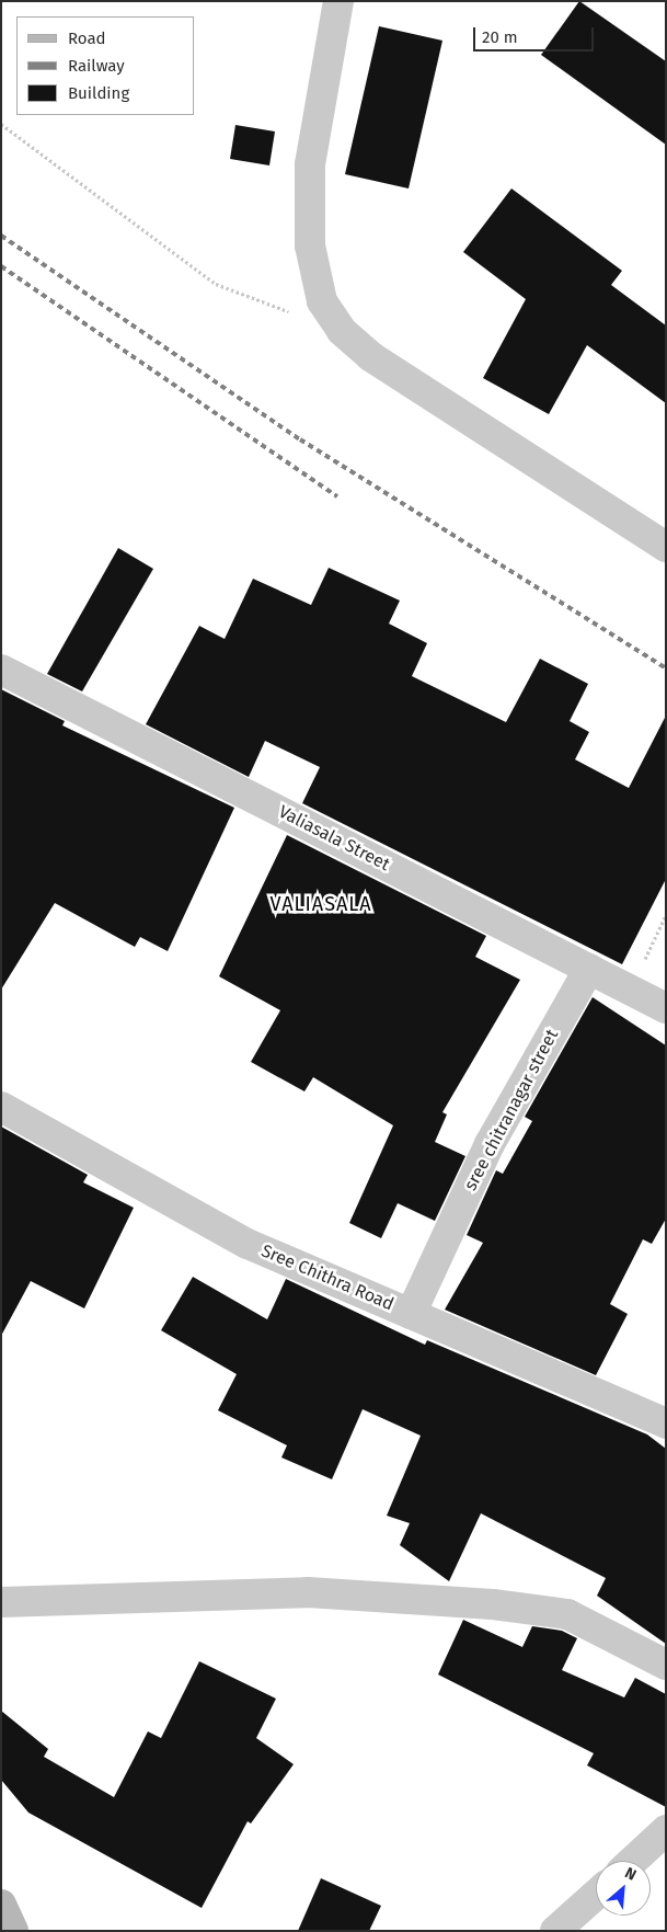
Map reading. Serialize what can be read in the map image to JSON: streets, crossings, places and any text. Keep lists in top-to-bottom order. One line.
{"streets":{"street":["Valiasala Street","sree chitranagar street","Sree Chithra Road"]},"crossings":[["Valiasala Street","sree chitranagar street"],["sree chitranagar street","Sree Chithra Road"]],"districts":["VALIASALA"],"legend":["Road","Railway","Building"],"scale_bar":"20 m","north":"top right"}
